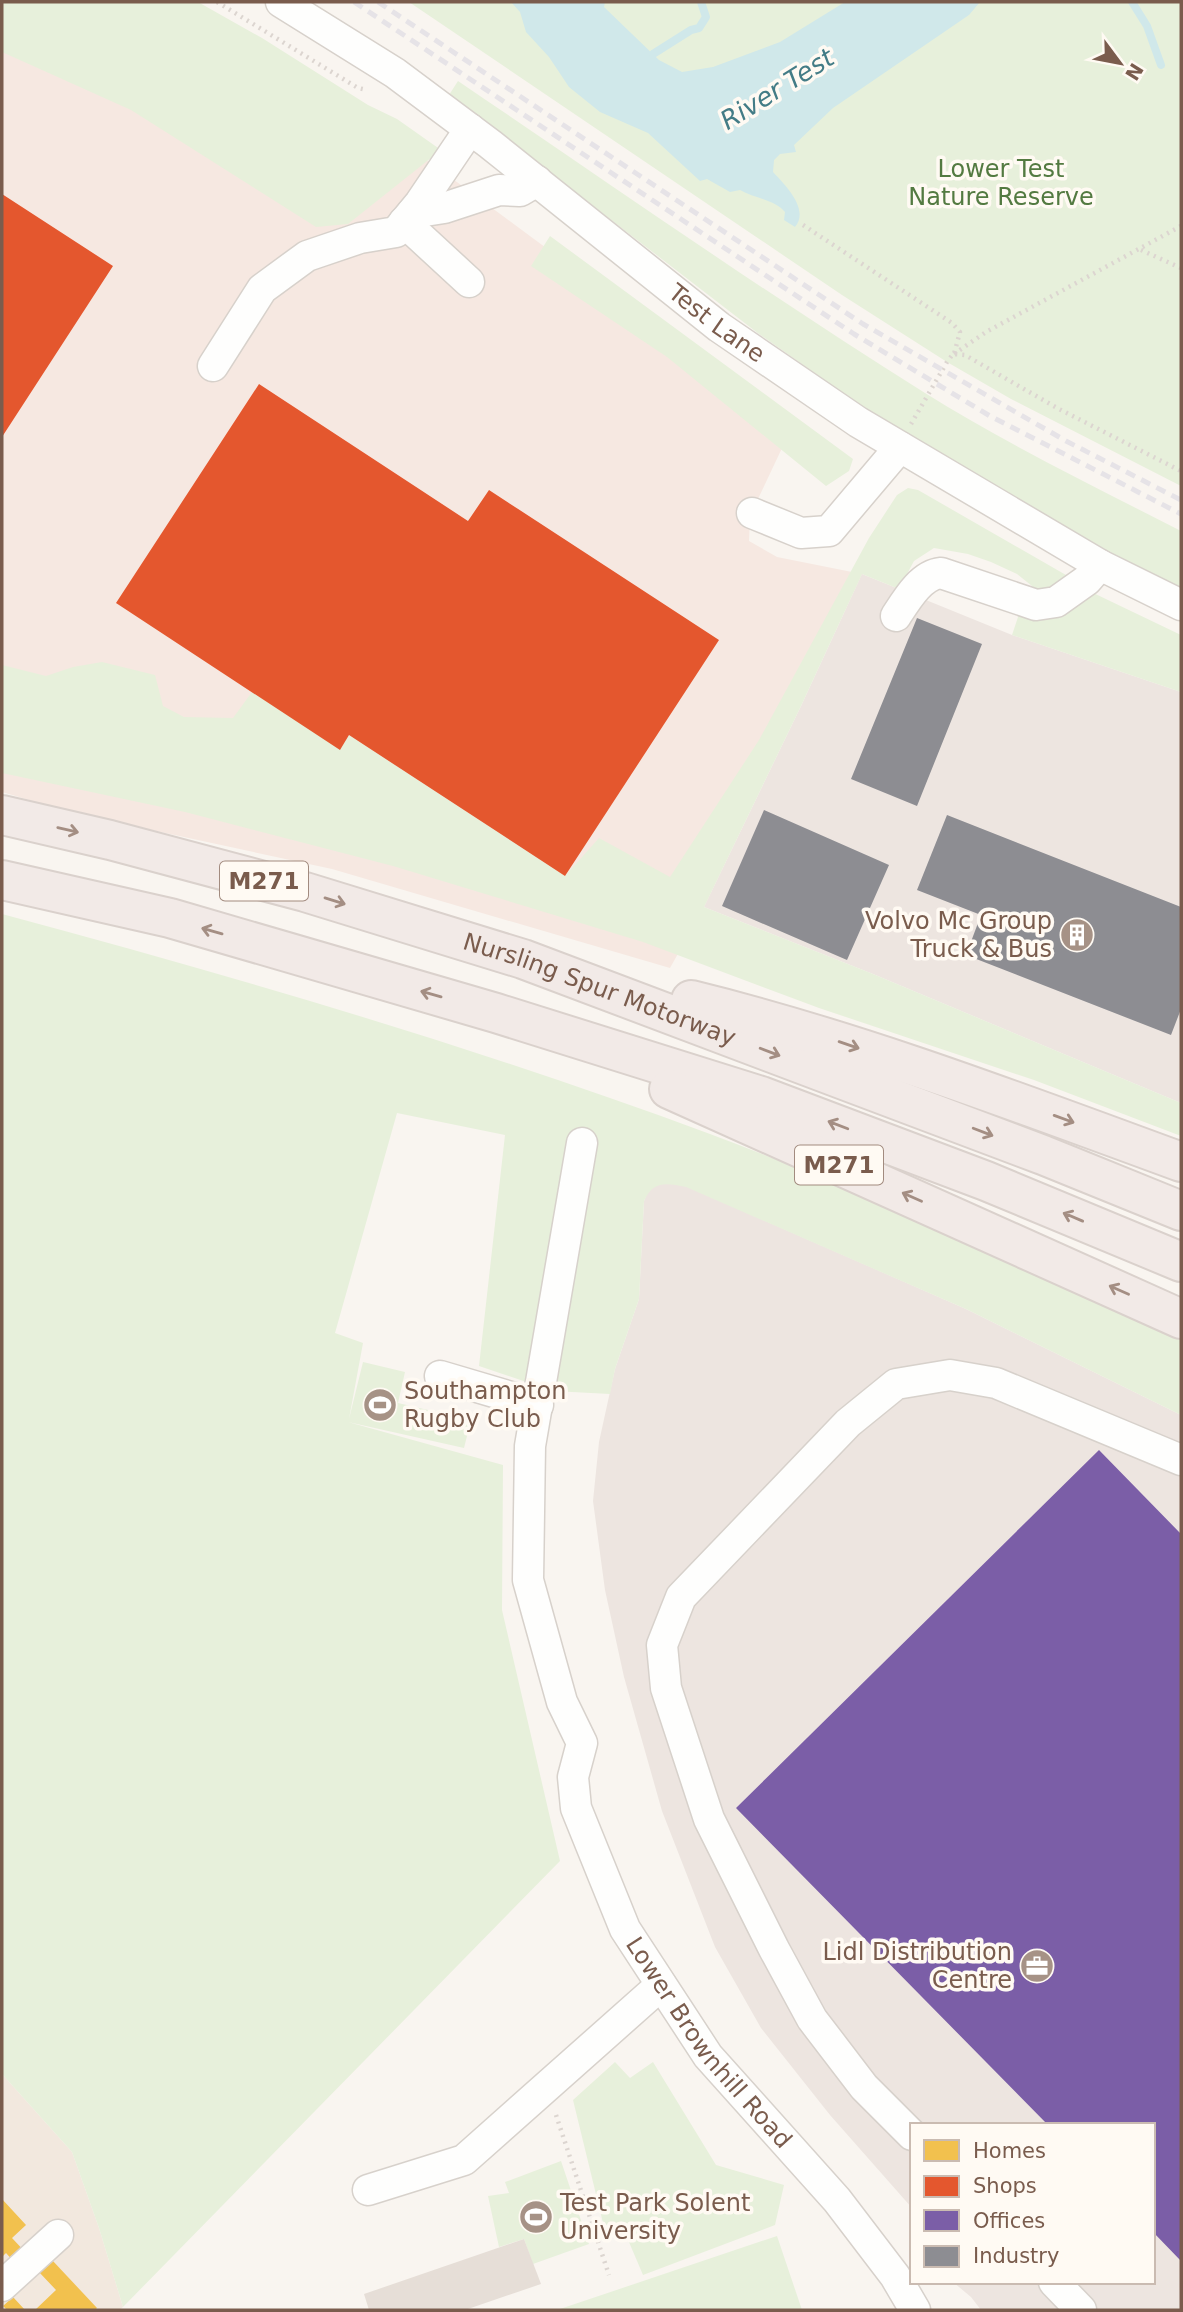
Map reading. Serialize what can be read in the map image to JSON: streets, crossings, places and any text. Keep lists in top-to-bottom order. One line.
{"streets":{"highway":["M271","Nursling Spur Motorway"],"street":["Test Lane","Lower Brownhill Road"]},"crossings":[["M271","Nursling Spur Motorway"]],"water":["River Test"],"parks":["Lower Test Nature Reserve"],"places":{"building":["Volvo Mc Group Truck & Bus"],"sports":["Southampton Rugby Club","Test Park Solent University"],"office":["Lidl Distribution Centre"]},"legend":["Homes","Shops","Offices","Industry"],"north":"bottom right"}
